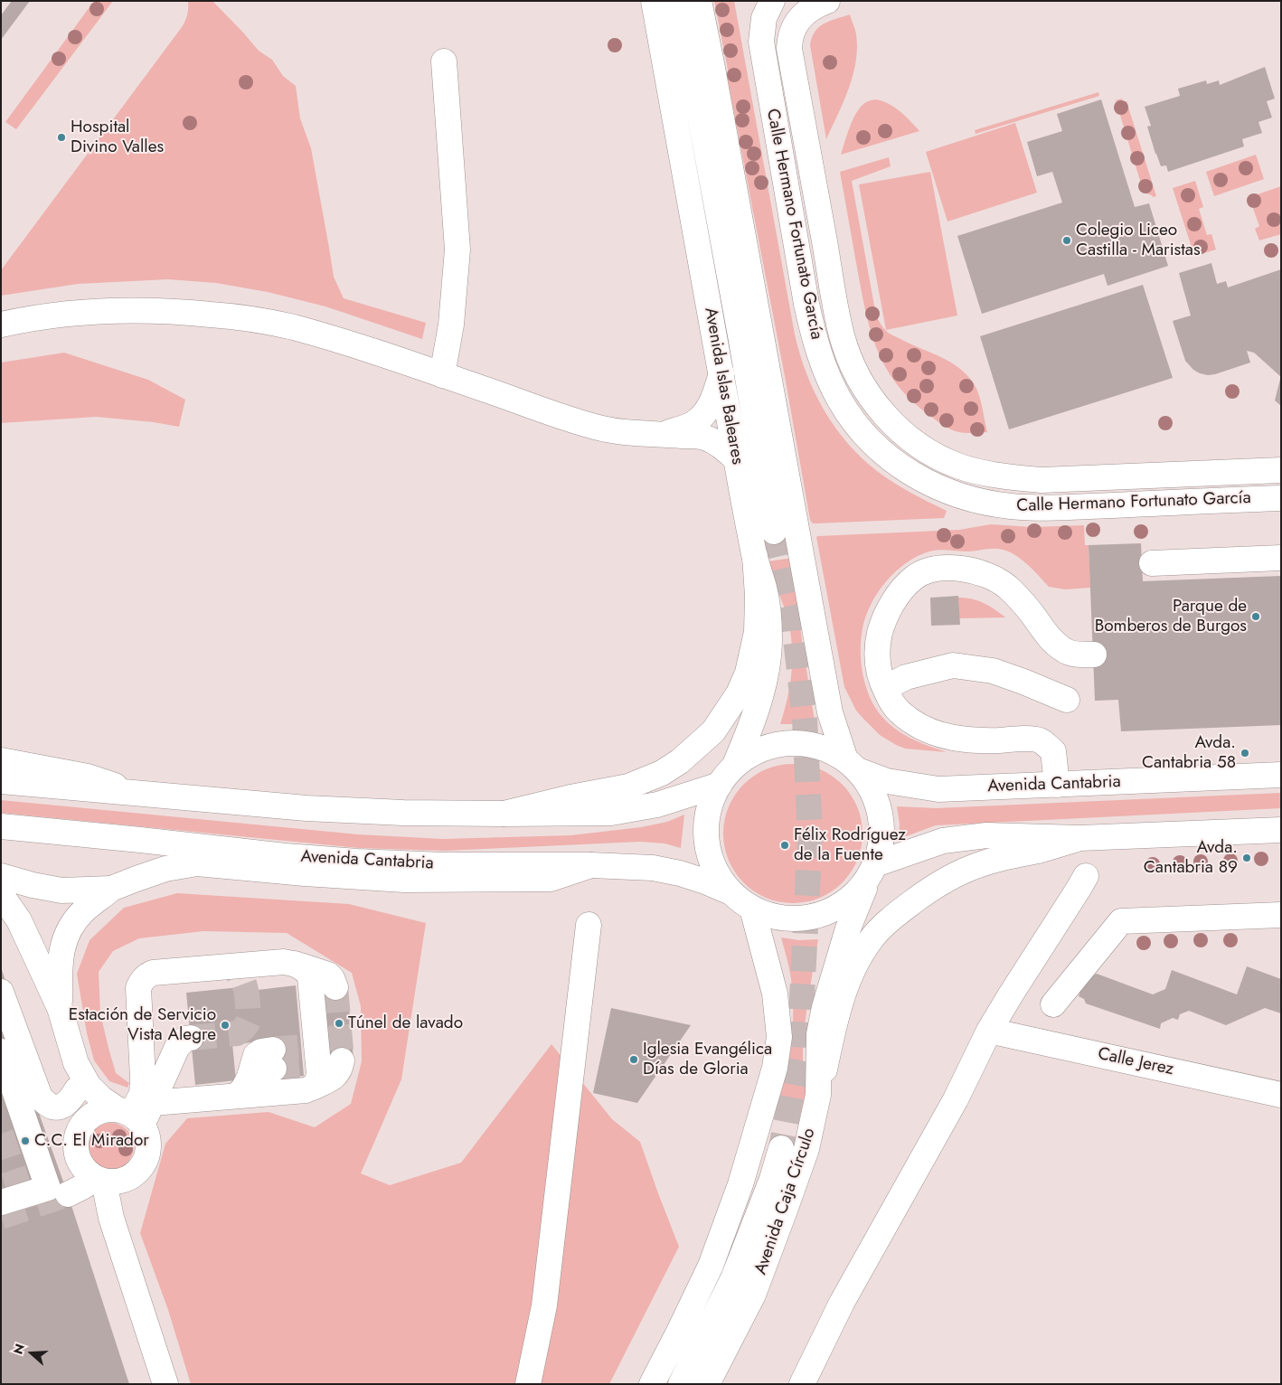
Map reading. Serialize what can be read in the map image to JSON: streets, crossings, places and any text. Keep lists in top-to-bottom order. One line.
{"streets":{"main road":["Calle Hermano Fortunato García","Avenida Islas Baleares","Avenida Cantabria","Calle Jerez","Avenida Caja Círculo"]},"crossings":[["Avenida Islas Baleares","Avenida Cantabria"],["Avenida Cantabria","Avenida Caja Círculo"]],"places":["Hospital Divino Valles","Colegio Liceo Castilla - Maristas","Parque de Bomberos de Burgos","Avda. Cantabria 58","Félix Rodríguez de la Fuente","Avda. Cantabria 89","Túnel de lavado","Estación de Servicio Vista Alegre","Iglesia Evangélica Días de Gloria","C.C. El Mirador"],"north":"left"}
